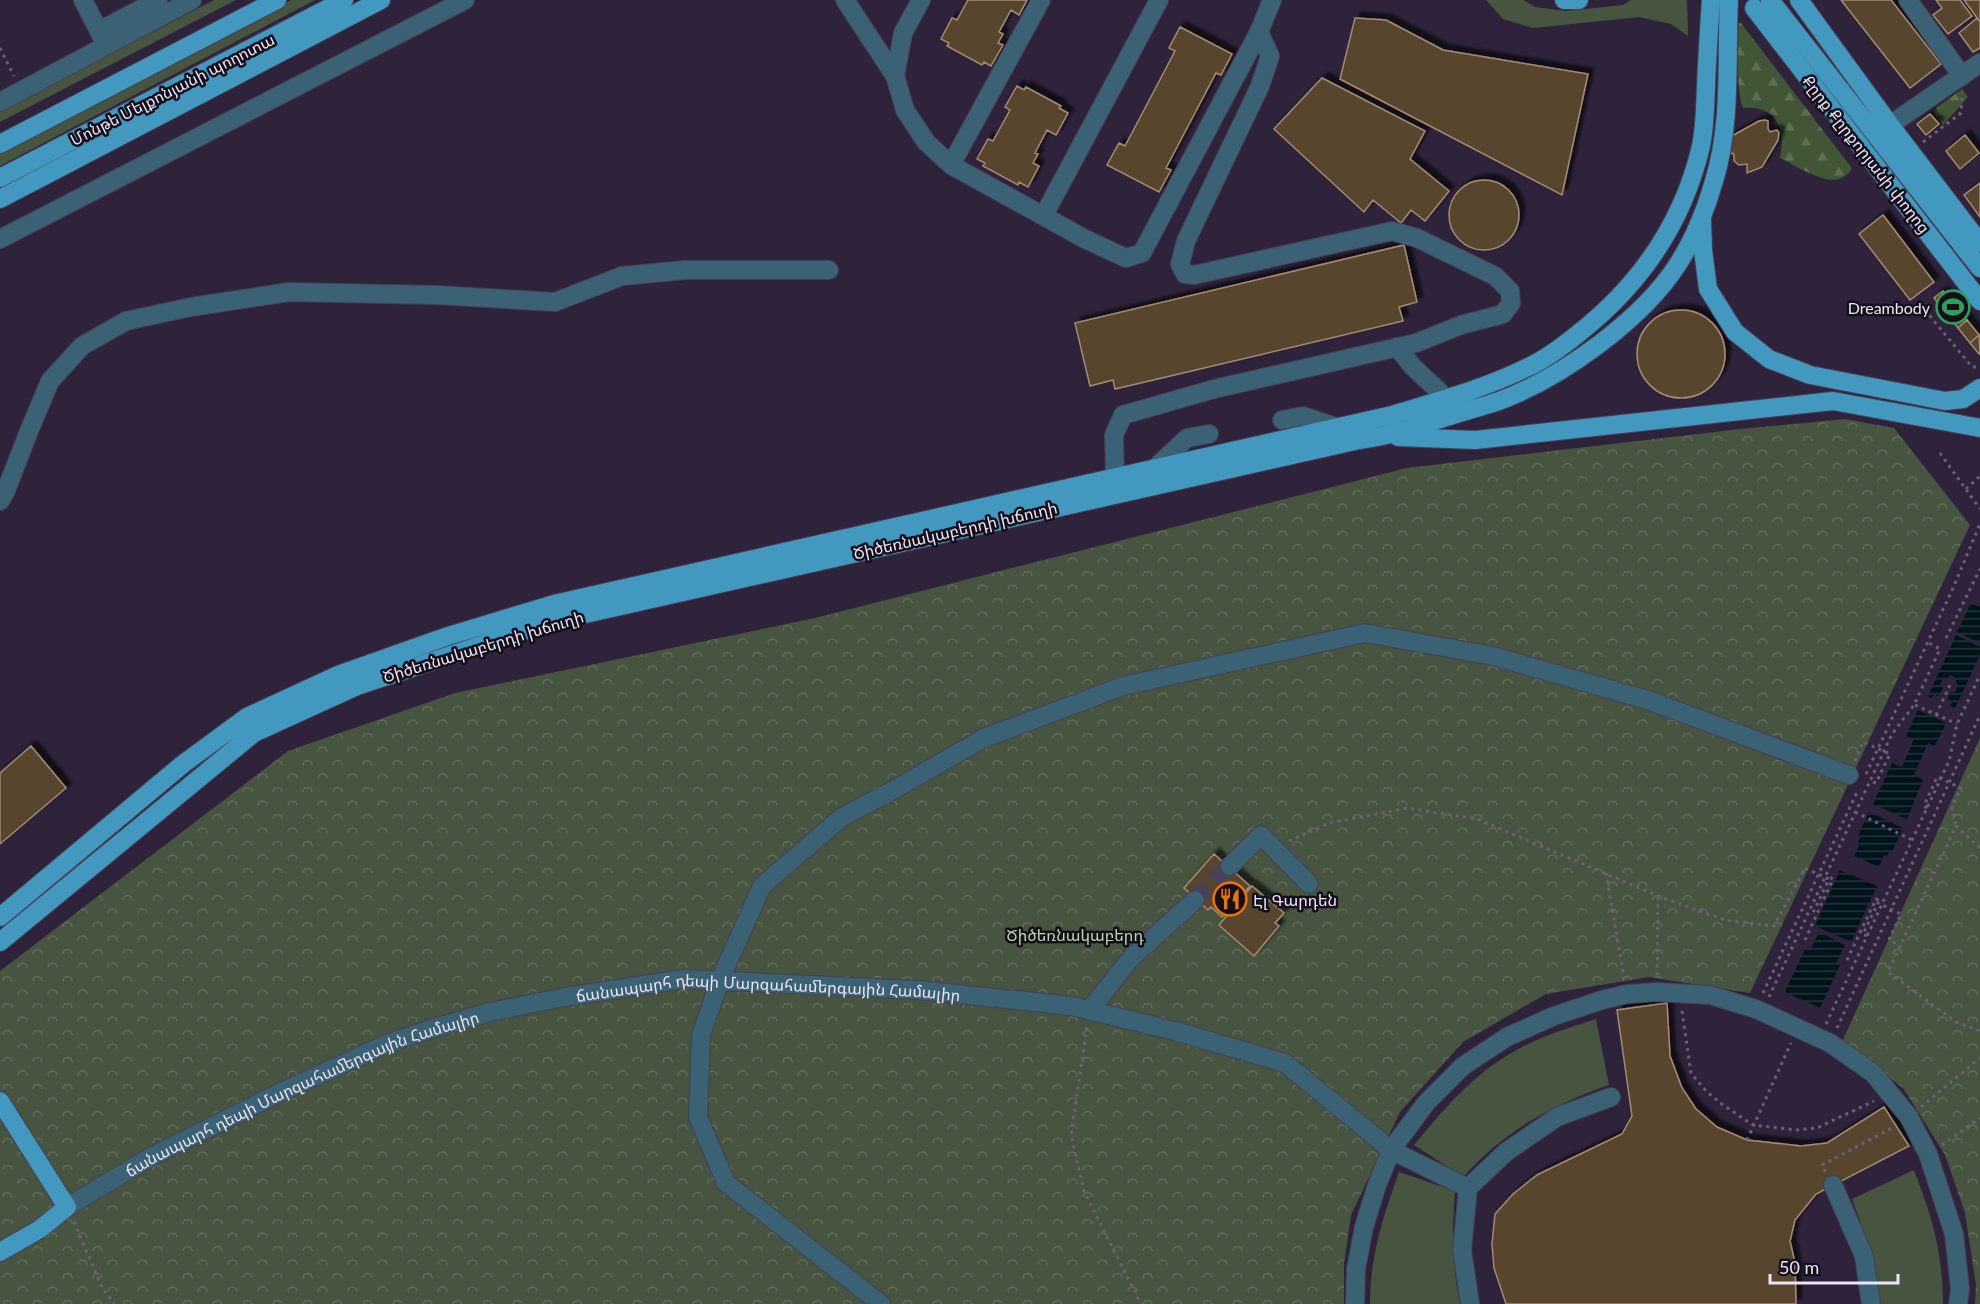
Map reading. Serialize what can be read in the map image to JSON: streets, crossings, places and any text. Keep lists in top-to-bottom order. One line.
{"streets":{"main road":["Մոնթե Մելքոնյանի պողոտա","Քըրք Քըրքորյանի փողոց","Ծիծեռնակաբերդի խճուղի"],"street":["ճանապարհ դեպի Մարզահամերգային Համալիր"]},"parks":["Ծիծեռնակաբերդ"],"places":{"sports":["Dreambody"],"restaurant":["Էլ Գարդեն"]},"scale_bar":"50 m"}
